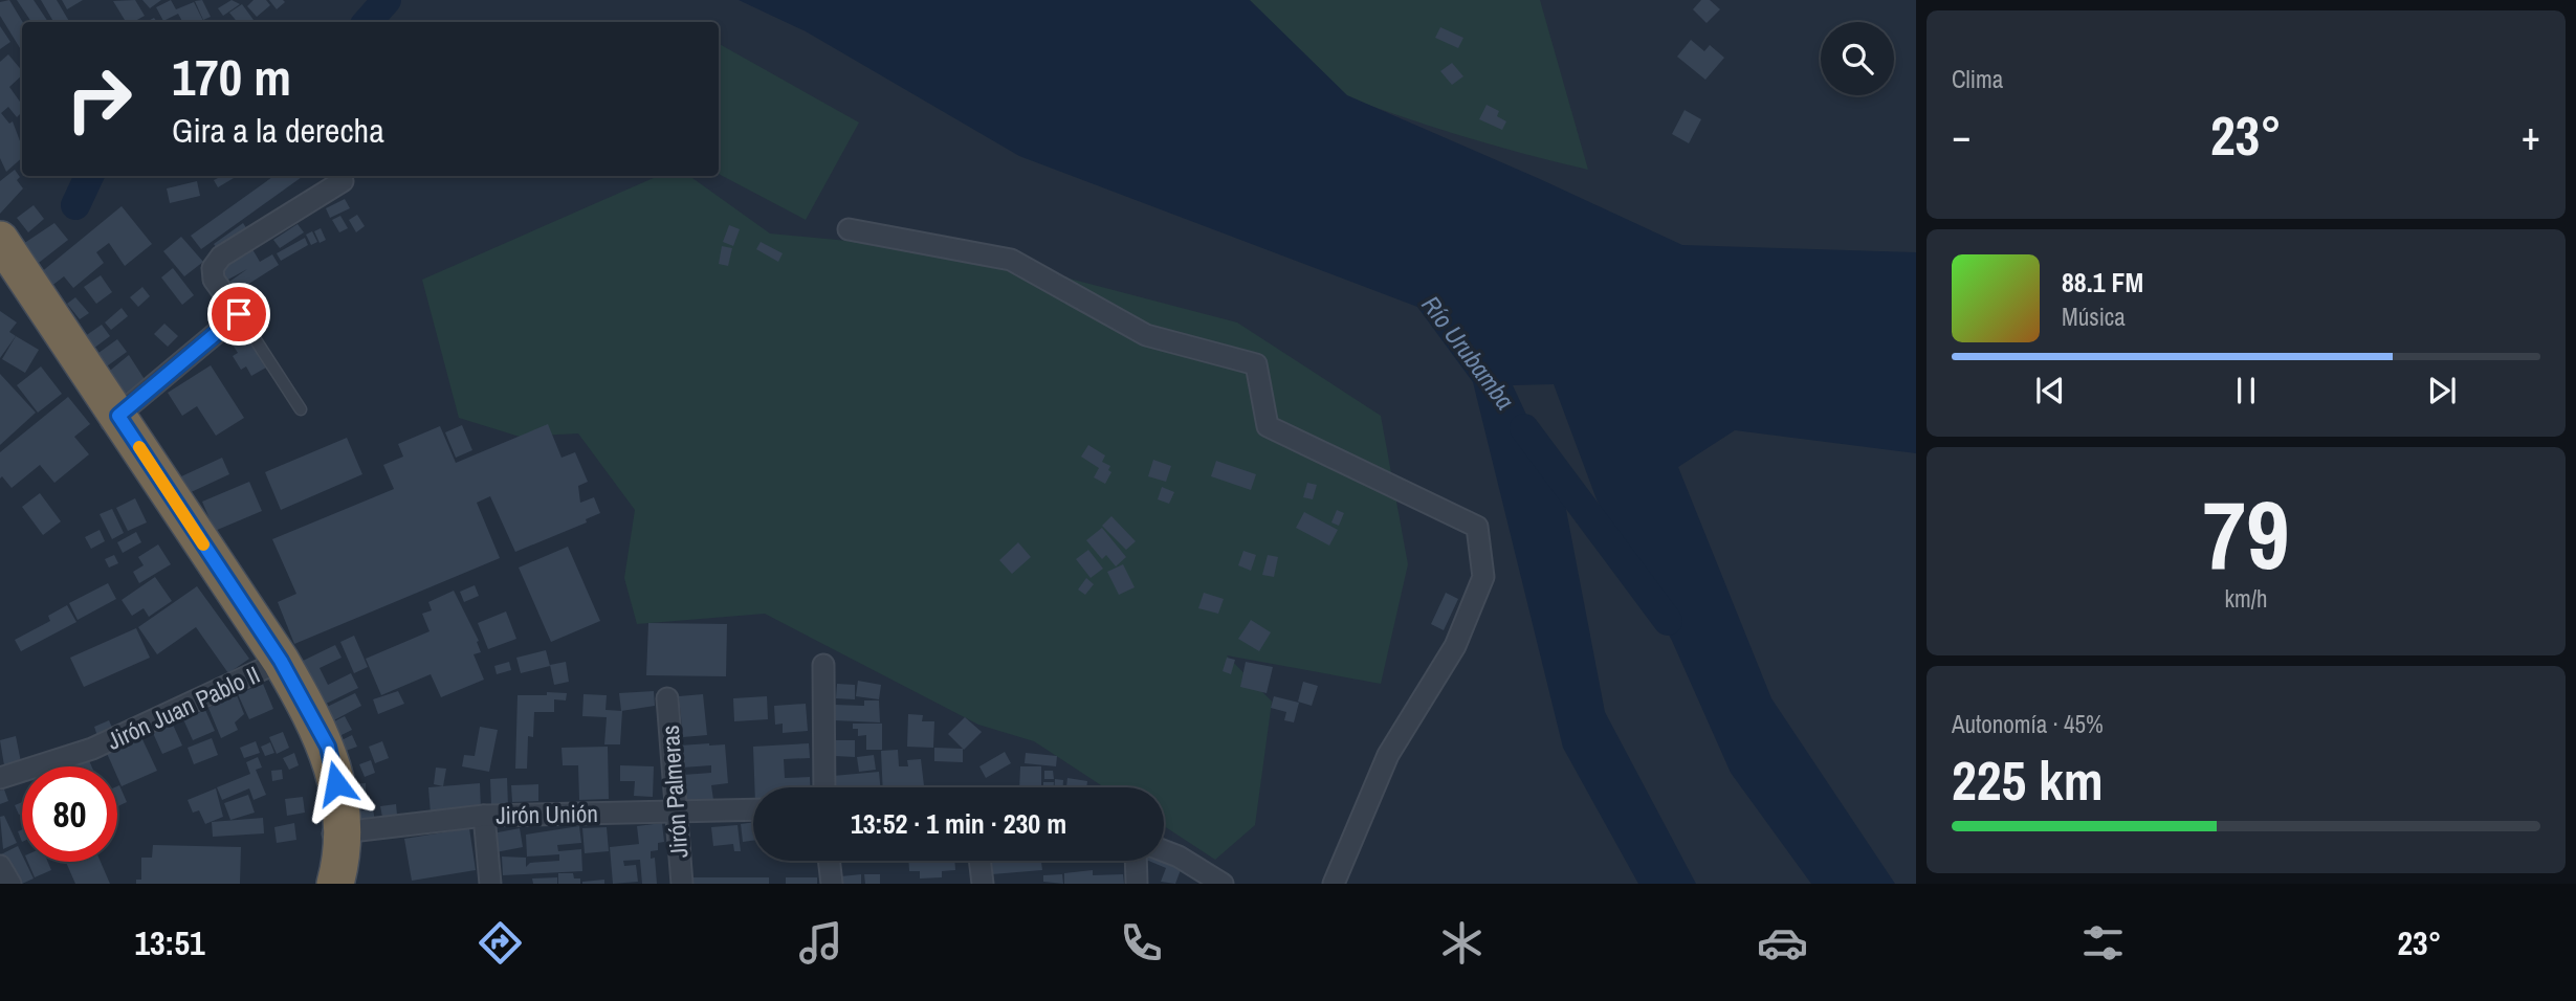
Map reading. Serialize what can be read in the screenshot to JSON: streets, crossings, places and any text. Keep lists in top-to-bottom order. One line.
{"streets":{"street":["Jirón Juan Pablo II","Jirón Palmeras","Jirón Unión"]},"crossings":[["Jirón Palmeras","Jirón Unión"]],"water":["Río Urubamba"],"page":{"tile":["Clima",["79","km/h"],["Autonomía · 45%","225 km"]],"turn":["170 m","Gira a la derecha"],"heat":["−","23°","+"],"song":["88.1 FM","Música"],"limit":"80","trip":"13:52 · 1 min · 230 m","tabs":["13:51","23°"]}}
